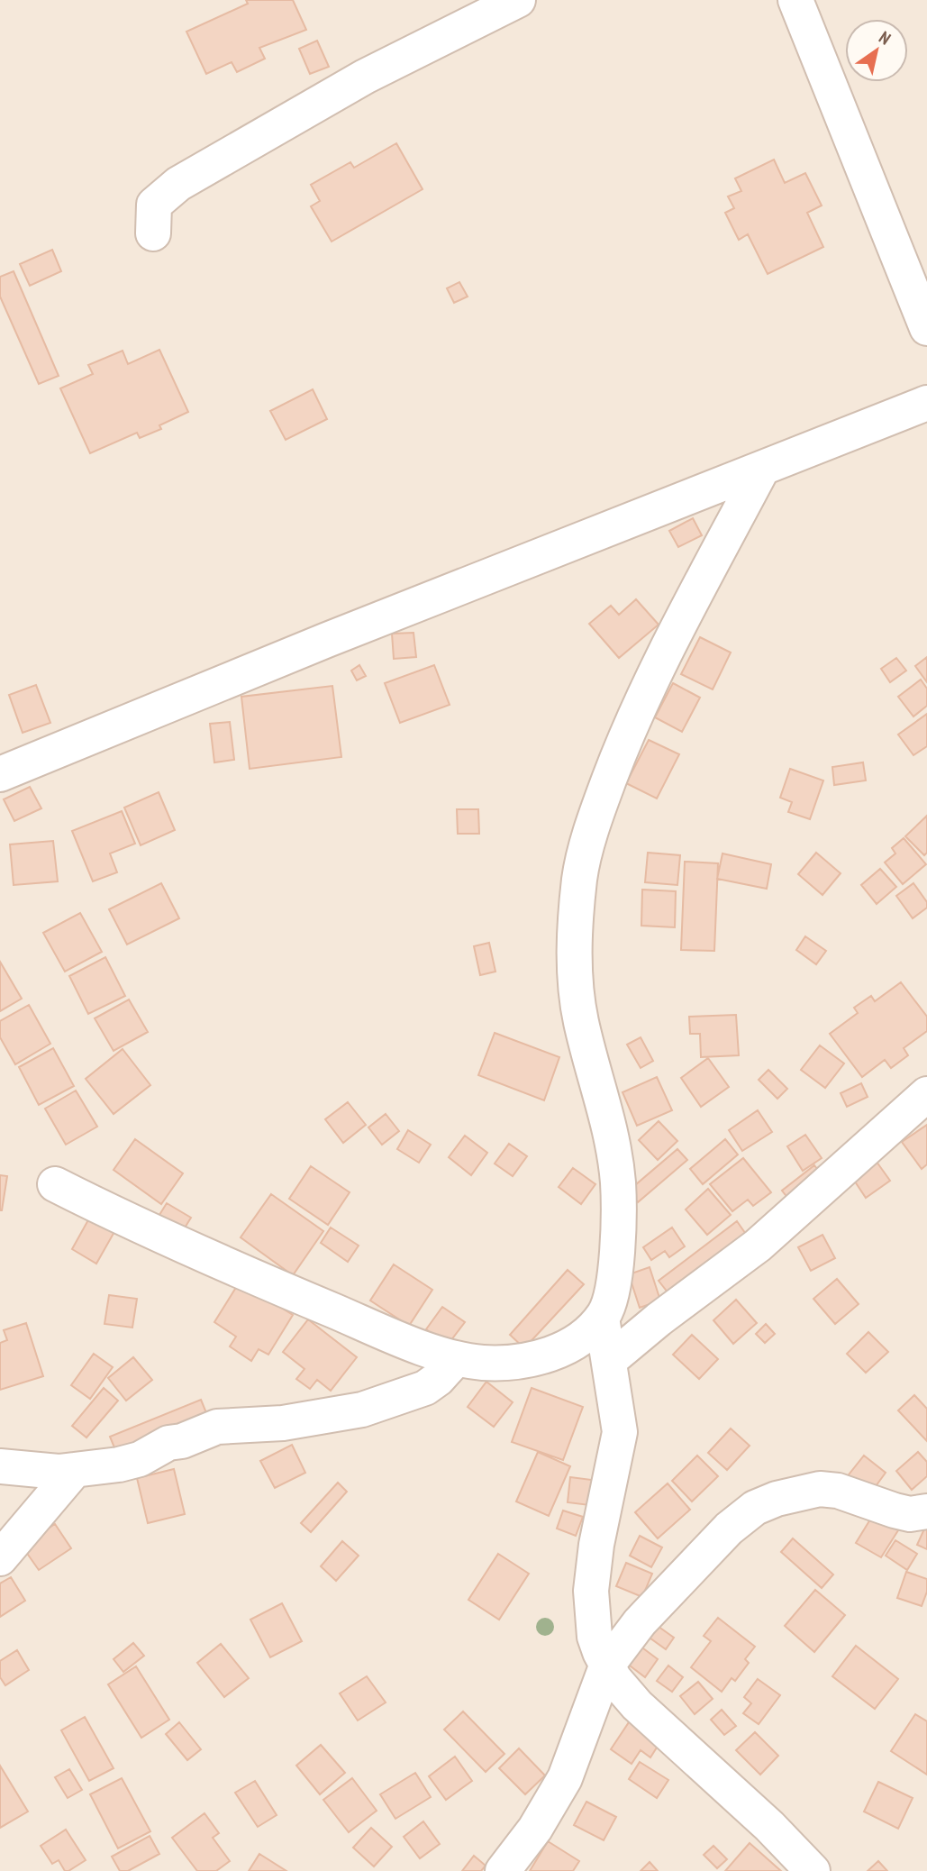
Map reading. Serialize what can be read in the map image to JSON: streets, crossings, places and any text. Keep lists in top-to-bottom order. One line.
{"north":"top right"}
